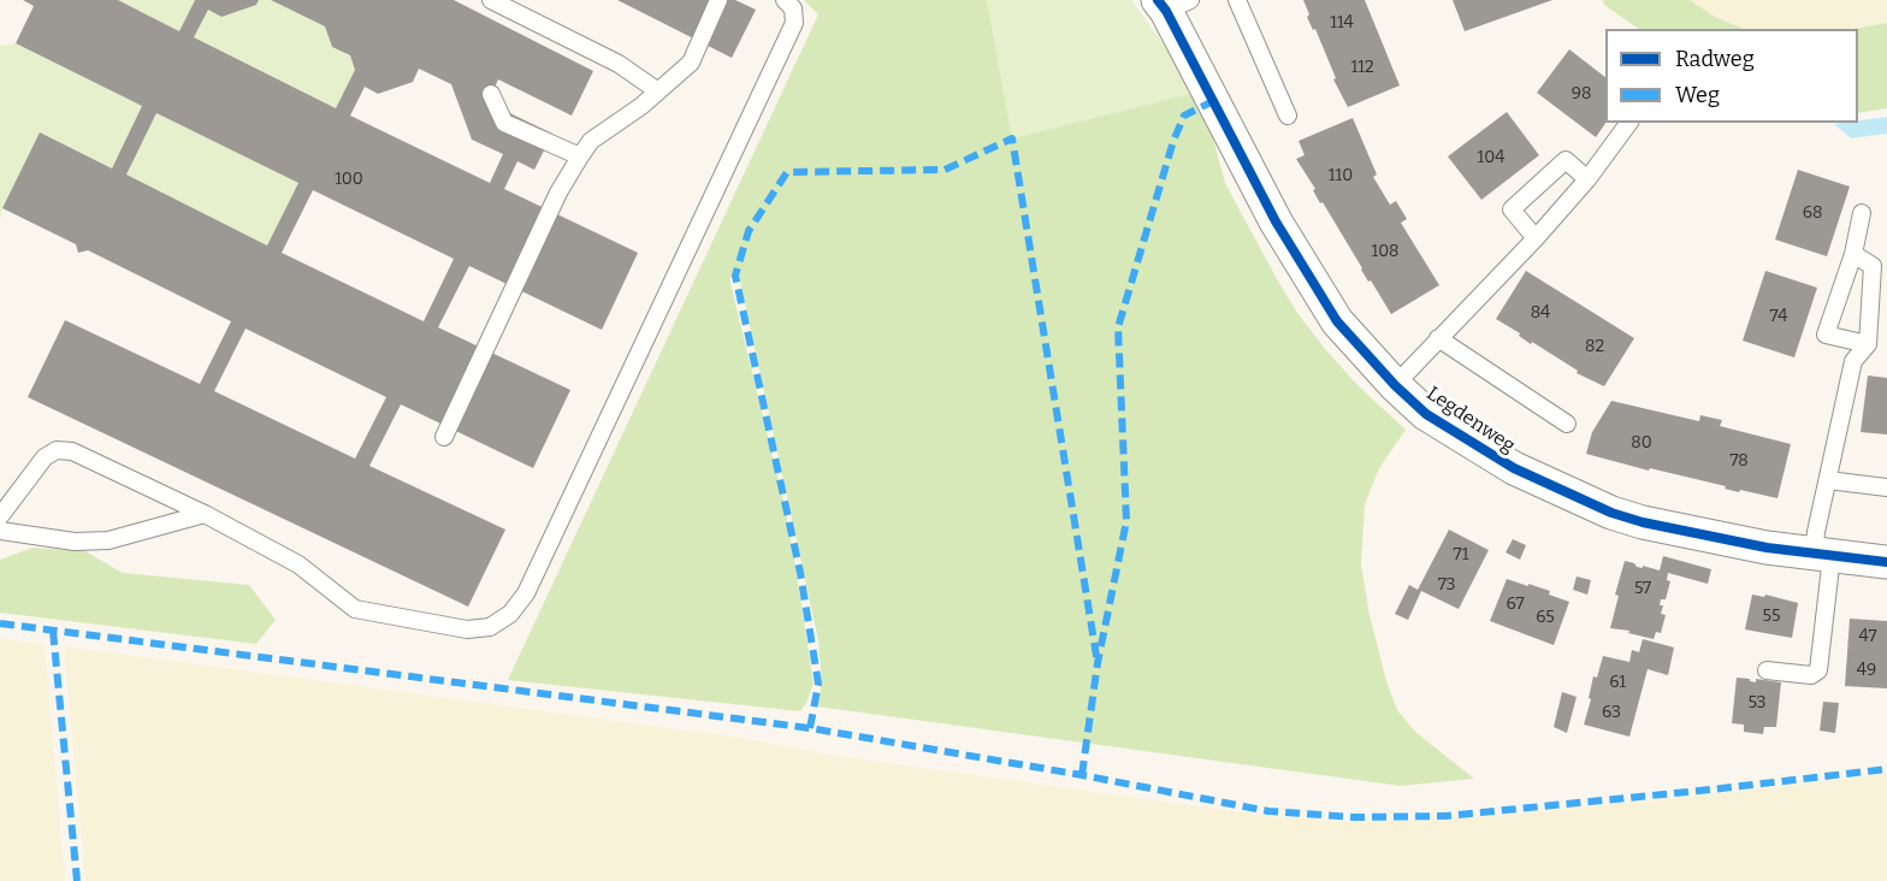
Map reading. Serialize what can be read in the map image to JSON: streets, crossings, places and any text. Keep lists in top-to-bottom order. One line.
{"streets":{"street":["Legdenweg"]},"house_numbers":["114","112","98","104","110","100","68","108","84","74","82","80","78","71","73","57","67","55","65","47","49","61","53","63"],"legend":["Radweg","Weg"]}
